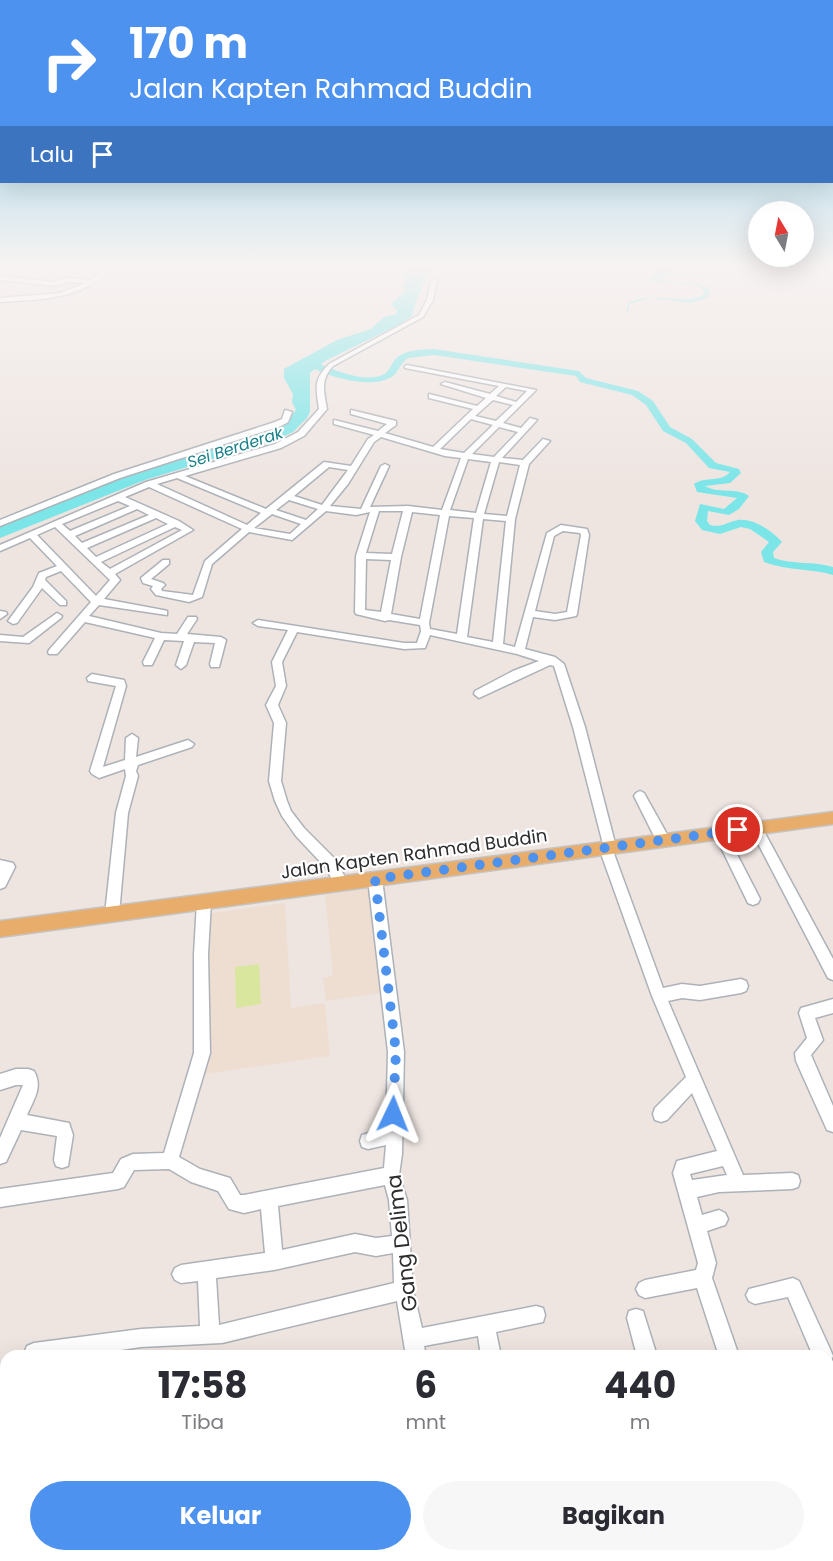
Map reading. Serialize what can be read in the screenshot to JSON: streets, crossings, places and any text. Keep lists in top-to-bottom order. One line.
{"streets":{"main road":["Jalan Kapten Rahmad Buddin"],"street":["Gang Delima"]},"crossings":[["Jalan Kapten Rahmad Buddin","Gang Delima"]],"water":["Sei Berderak"],"north":"top","page":{"turn":["170 m","Jalan Kapten Rahmad Buddin"],"then":"Lalu","eta":["17:58","Tiba","6","mnt","440","m"],"buttons":["Keluar","Bagikan"]}}
